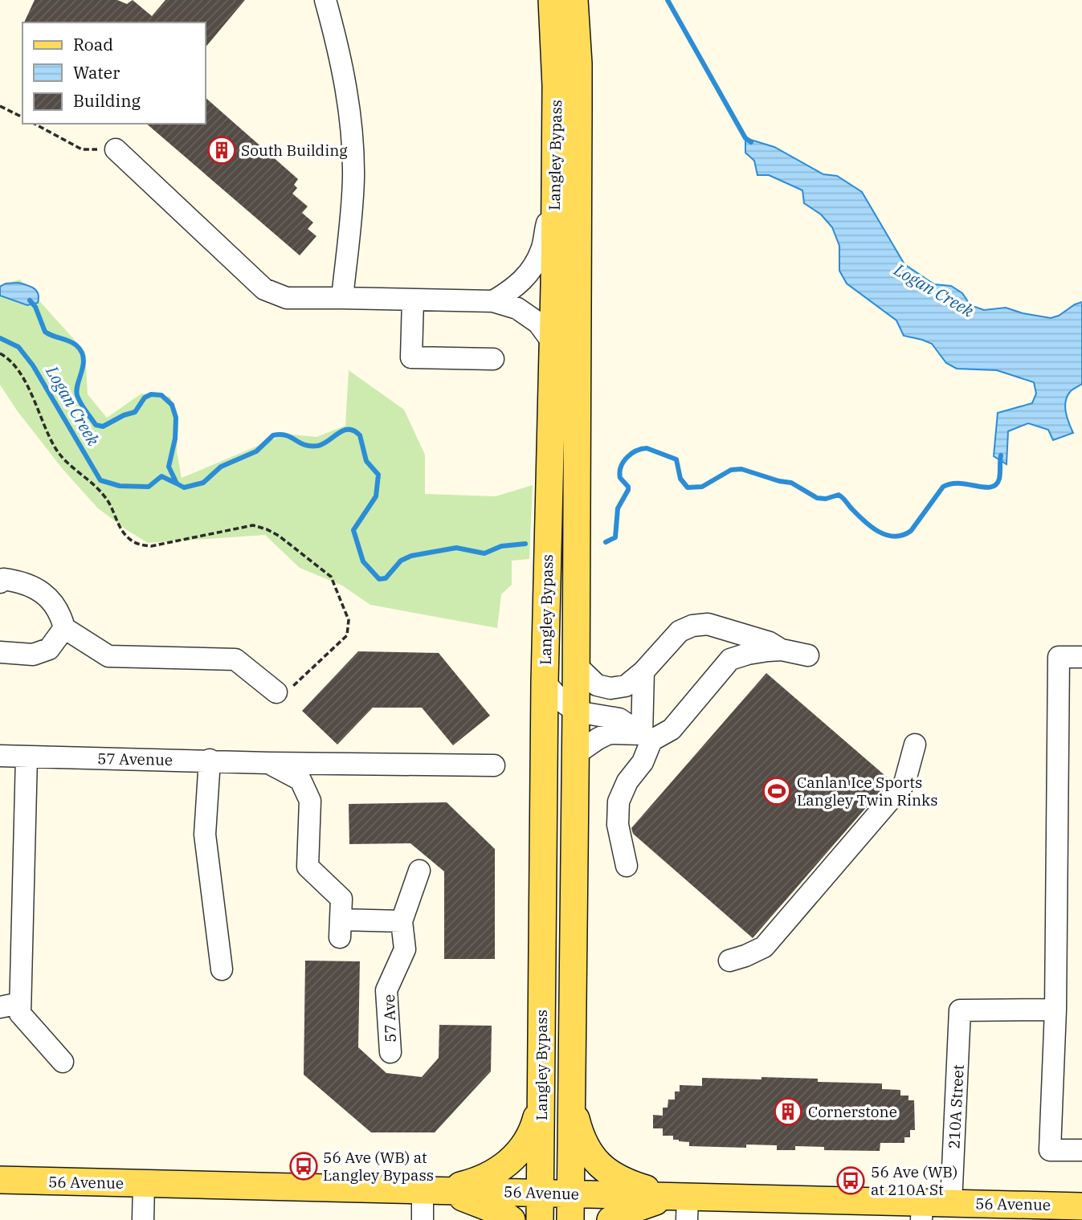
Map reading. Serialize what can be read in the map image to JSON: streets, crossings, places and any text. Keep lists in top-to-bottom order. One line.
{"streets":{"main road":["Langley Bypass","56 Avenue"],"street":["57 Avenue","57 Ave","210A Street"]},"crossings":[["Langley Bypass","56 Avenue"],["210A Street","56 Avenue"]],"water":["Logan Creek"],"places":{"building":["South Building","Cornerstone"],"sports":["Canlan Ice Sports Langley Twin Rinks"],"bus stop":["56 Ave (WB) at Langley Bypass","56 Ave (WB) at 210A St"]},"legend":["Road","Water","Building"]}
